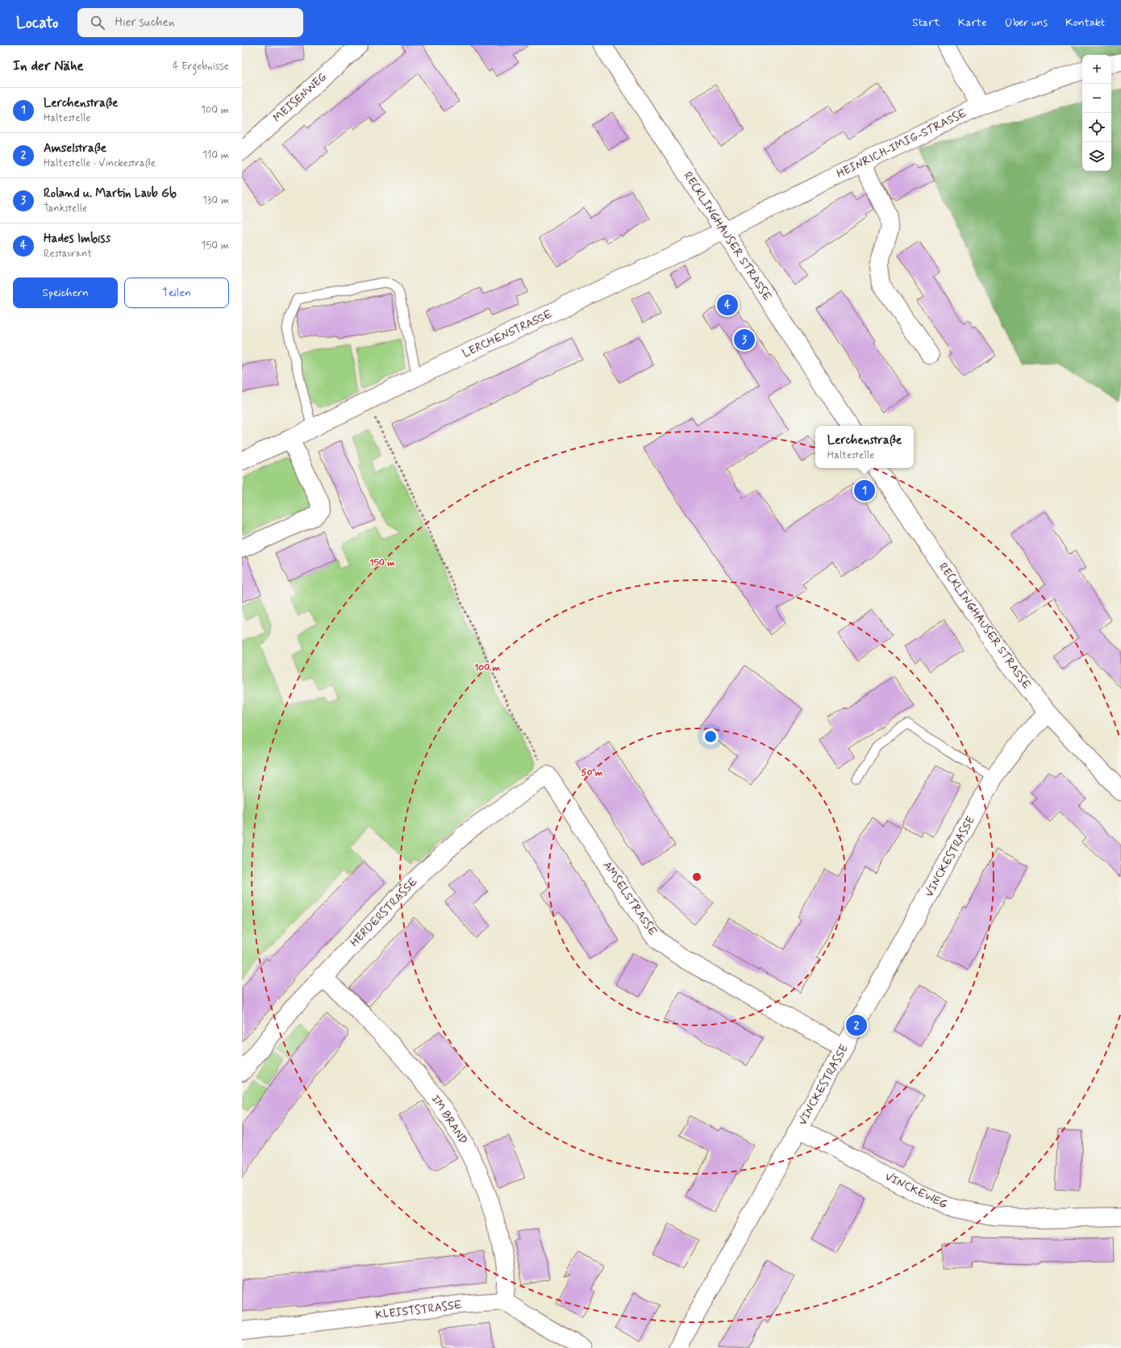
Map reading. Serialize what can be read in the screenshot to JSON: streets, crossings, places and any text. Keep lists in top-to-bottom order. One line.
{"streets":{"street":["MEISENWEG","HEINRICH-IMIG-STRASSE","RECKLINGHAUSER STRASSE","LERCHENSTRASSE","VINCKESTRASSE","AMSELSTRASSE","HERDERSTRASSE","IM BRAND","VINCKEWEG","KLEISTSTRASSE"]},"crossings":[["HEINRICH-IMIG-STRASSE","RECKLINGHAUSER STRASSE"],["HEINRICH-IMIG-STRASSE","LERCHENSTRASSE"],["RECKLINGHAUSER STRASSE","LERCHENSTRASSE"],["RECKLINGHAUSER STRASSE","VINCKESTRASSE"],["VINCKESTRASSE","AMSELSTRASSE"],["VINCKESTRASSE","VINCKEWEG"],["AMSELSTRASSE","HERDERSTRASSE"],["HERDERSTRASSE","IM BRAND"],["IM BRAND","KLEISTSTRASSE"]],"page":{"header":"Locato","search":"Hier suchen","nav":["Start","Karte","Über uns","Kontakt"],"heading":["In der Nähe","4 Ergebnisse"],"map_buttons":["+","−"],"list":[{"mark":"1","name":"Lerchenstraße","note":"Haltestelle","value":"100 m"},{"mark":"2","name":"Amselstraße","note":"Haltestelle · Vinckestraße","value":"110 m"},{"mark":"3","name":"Roland u. Martin Laub Gb","note":"Tankstelle","value":"130 m"},{"mark":"4","name":"Hades Imbiss","note":"Restaurant","value":"150 m"}],"buttons":["Speichern","Teilen"],"pins":["4","3","1","2"],"popup":["Lerchenstraße","Haltestelle"]},"rings":["150 m","100 m","50 m"]}
